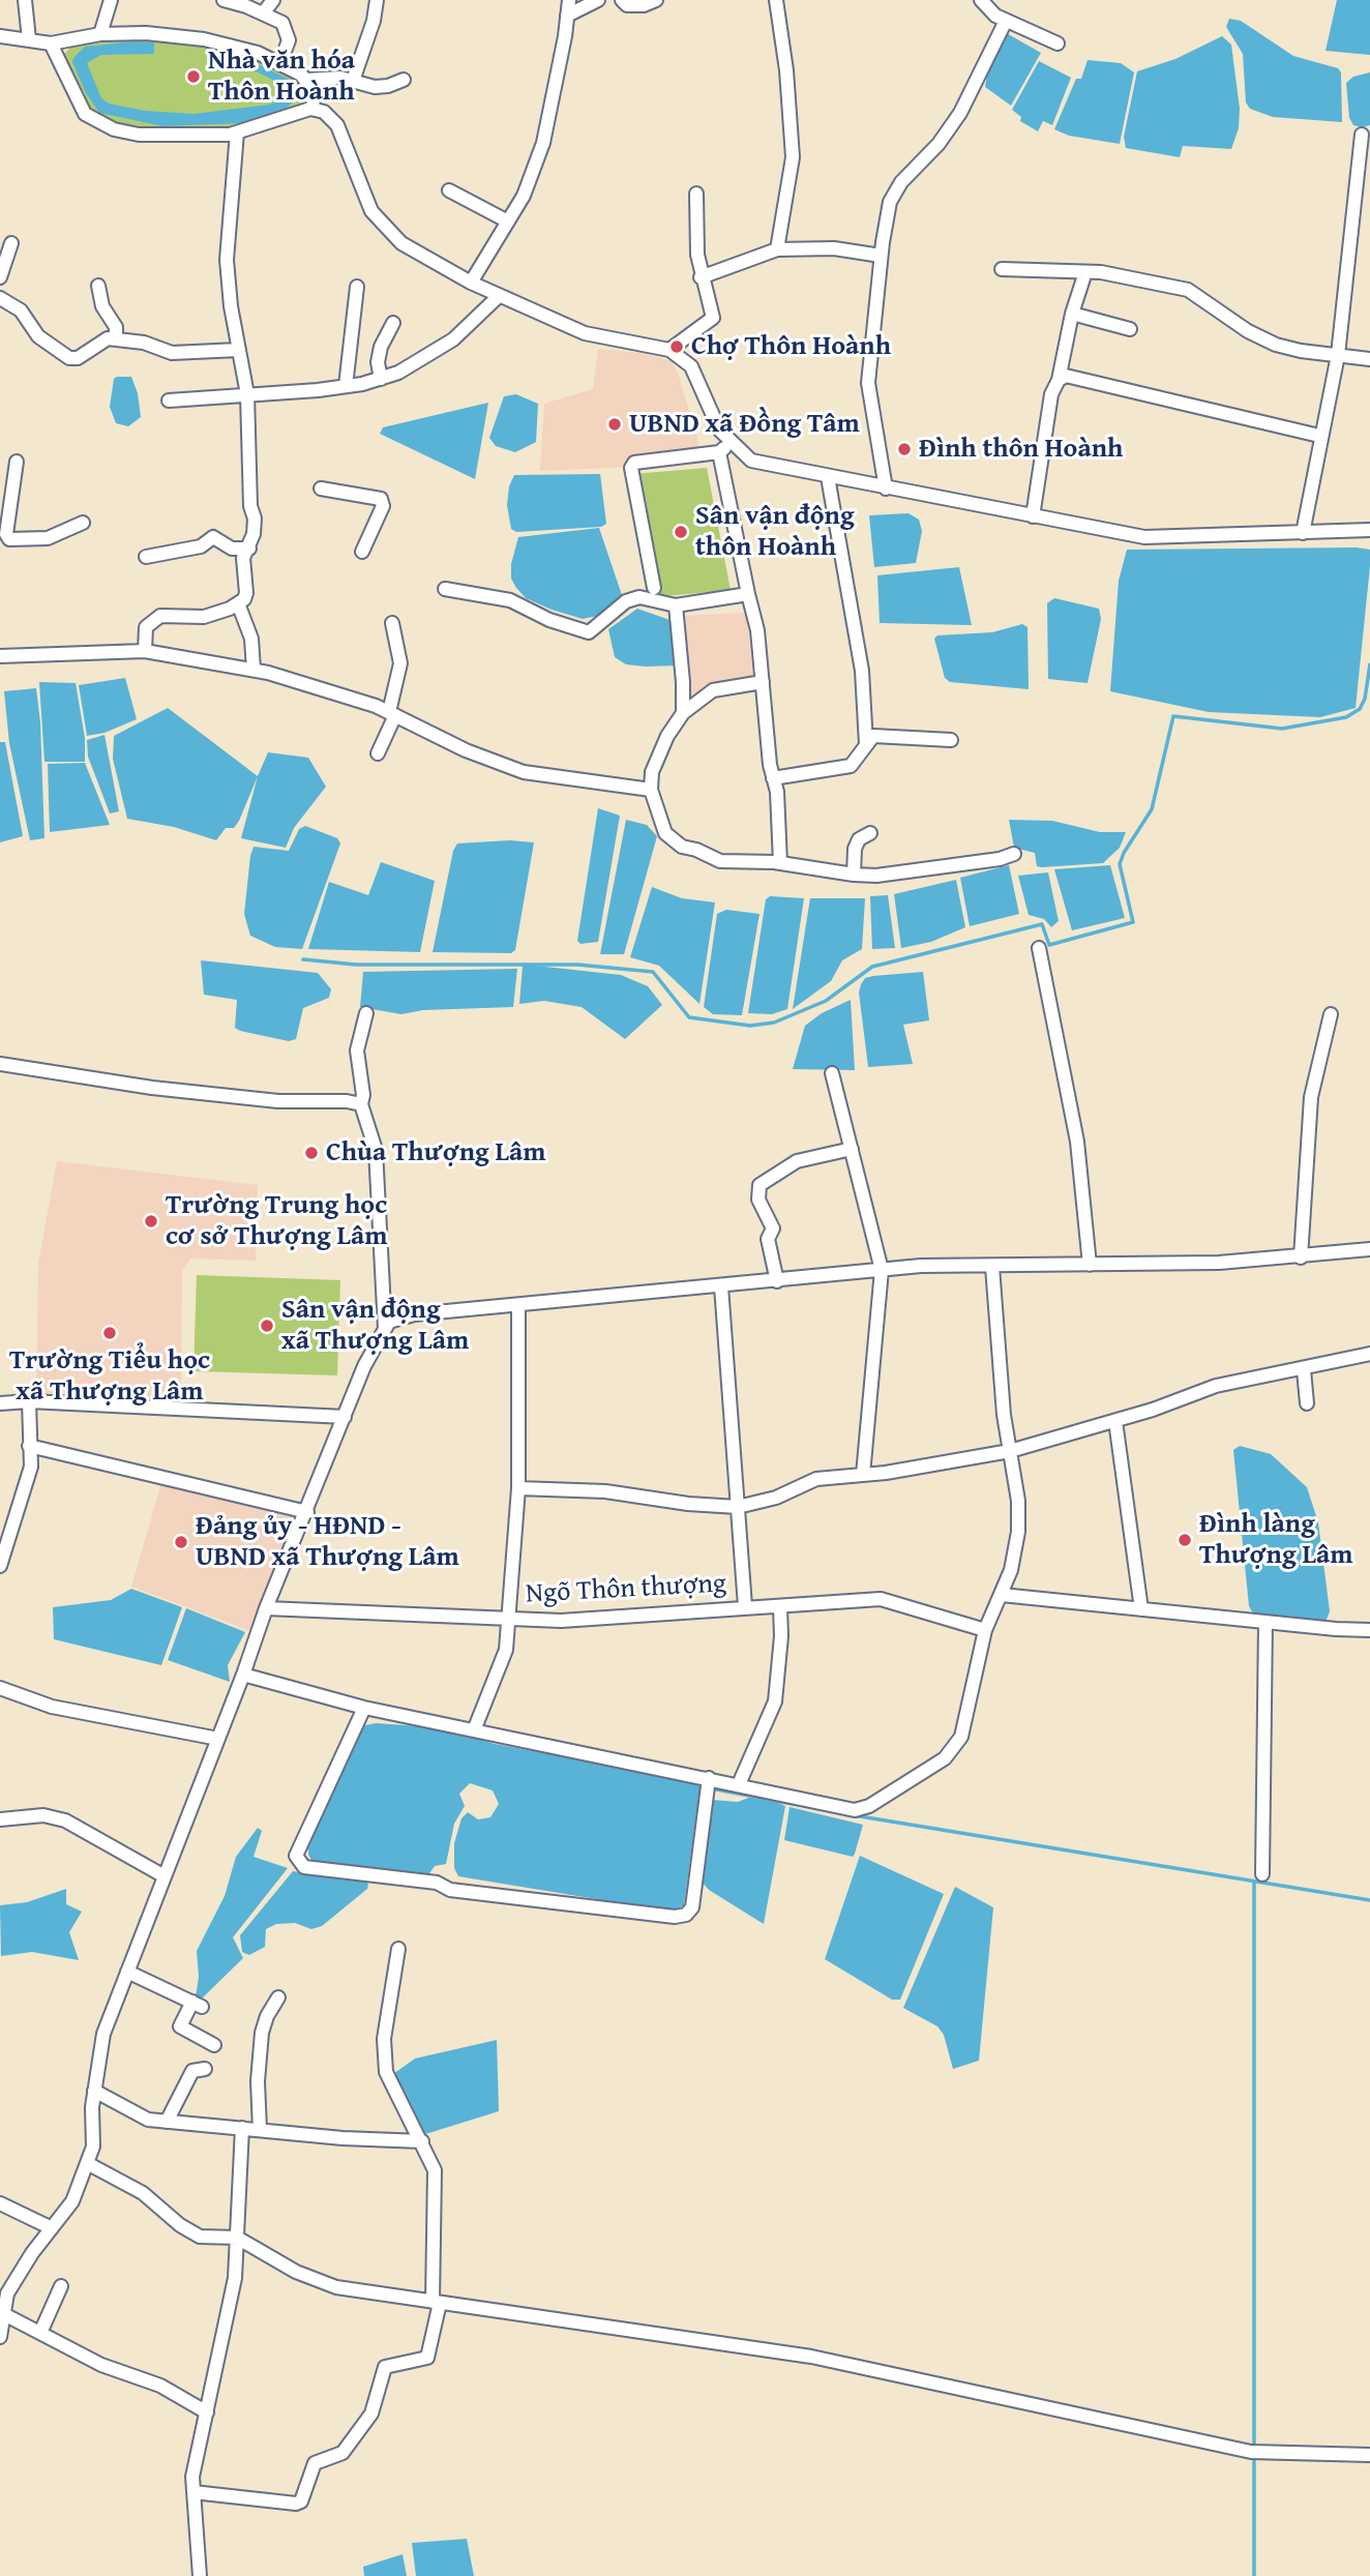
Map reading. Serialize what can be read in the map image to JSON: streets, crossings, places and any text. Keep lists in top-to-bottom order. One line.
{"streets":{"street":["Ngõ Thôn thượng"]},"places":["Nhà văn hóa Thôn Hoành","Chợ Thôn Hoành","UBND xã Đồng Tâm","Đình thôn Hoành","Sân vận động thôn Hoành","Chùa Thượng Lâm","Trường Trung học cơ sở Thượng Lâm","Sân vận động xã Thượng Lâm","Trường Tiểu học xã Thượng Lâm","Đình làng Thượng Lâm","Đảng ủy - HĐND - UBND xã Thượng Lâm"]}
